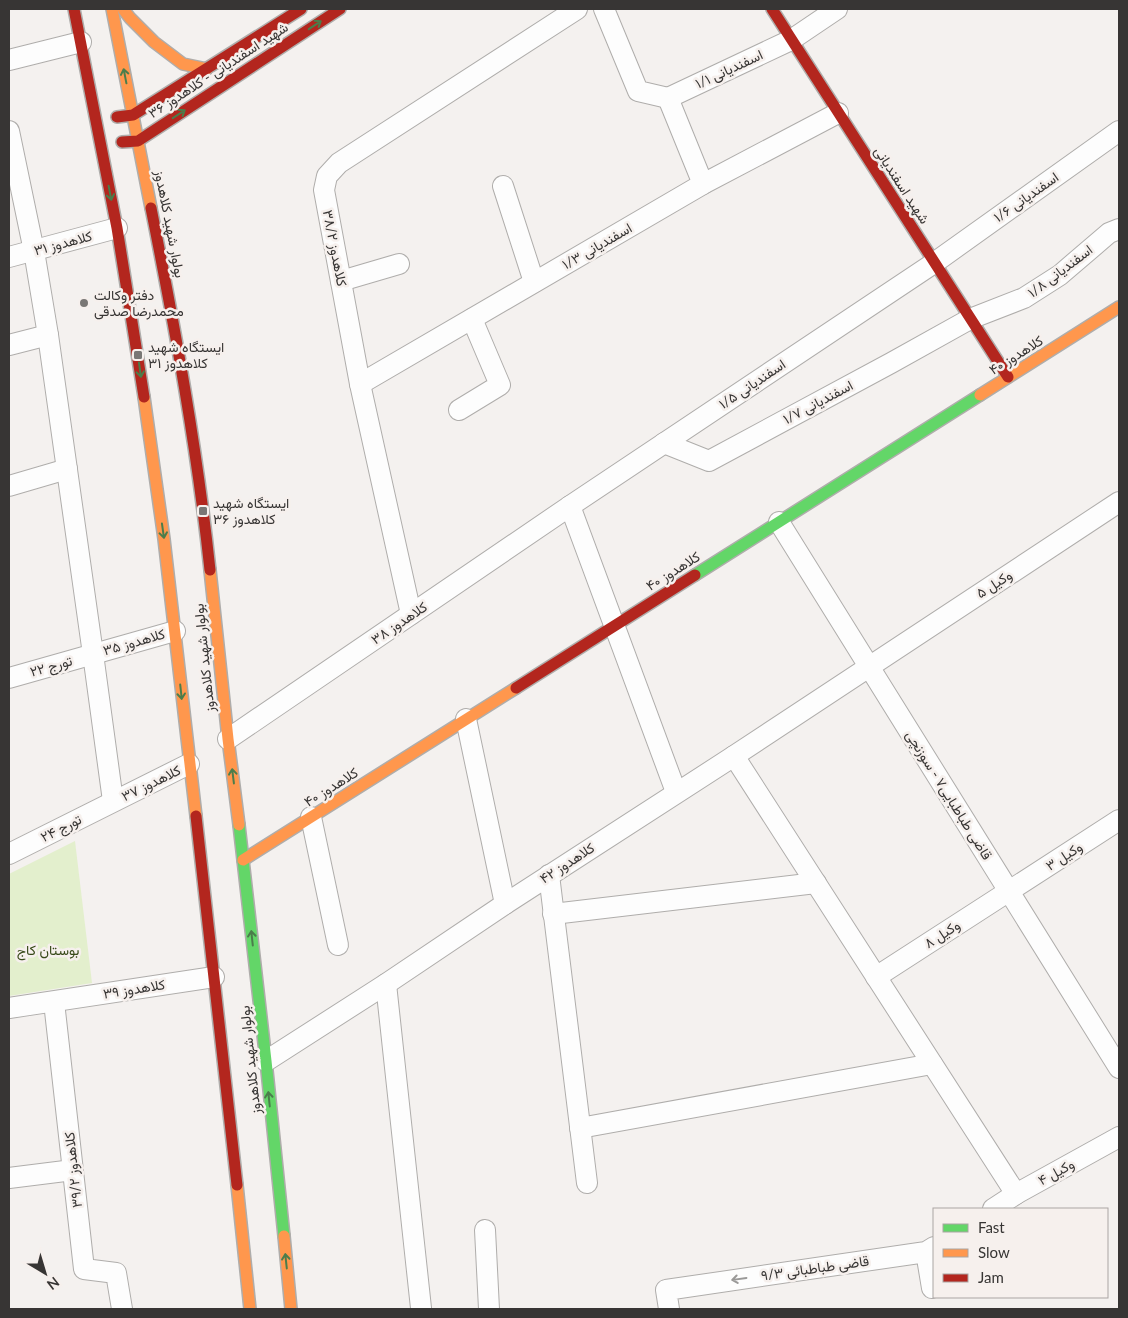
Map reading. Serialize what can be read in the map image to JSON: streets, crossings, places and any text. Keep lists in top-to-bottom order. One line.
{"streets":{"main road":["شهید اسفندیانی - کلاهدوز ۳۶","شهید اسفندیانی","بولوار شهید کلاهدوز","کلاهدوز ۴۰"],"street":["اسفندیانی ۱/۱","اسفندیانی ۱/۶","کلاهدوز ۳۱","اسفندیانی ۱/۳","کلاهدوز ۳۸/۲","اسفندیانی ۱/۸","اسفندیانی ۱/۵","۱/۷ اسفندیانی","وکيل ۵","کلاهدوز ۳۸","کلاهدوز ۳۵","تورج ۲۲","کلاهدوز ۳۷","قاضی طباطبایی۷ - سوزنچی","تورج ۲۴","وکيل ۳","کلاهدوز ۴۲","وکيل ۸","کلاهدوز ۳۹","کلاهدوز ۳۹/۲","وکيل ۴","قاضی طباطبائی ۹/۳"]},"crossings":[["اسفندیانی ۱/۱","شهید اسفندیانی"],["شهید اسفندیانی - کلاهدوز ۳۶","بولوار شهید کلاهدوز"],["شهید اسفندیانی","اسفندیانی ۱/۶"],["شهید اسفندیانی","اسفندیانی ۱/۳"],["شهید اسفندیانی","اسفندیانی ۱/۸"],["شهید اسفندیانی","کلاهدوز ۴۰"],["شهید اسفندیانی","اسفندیانی ۱/۵"],["شهید اسفندیانی","۱/۷ اسفندیانی"],["اسفندیانی ۱/۶","اسفندیانی ۱/۵"],["بولوار شهید کلاهدوز","کلاهدوز ۳۱"],["بولوار شهید کلاهدوز","کلاهدوز ۴۰"],["بولوار شهید کلاهدوز","کلاهدوز ۳۸"],["بولوار شهید کلاهدوز","کلاهدوز ۳۵"],["بولوار شهید کلاهدوز","کلاهدوز ۳۷"],["بولوار شهید کلاهدوز","کلاهدوز ۴۲"],["بولوار شهید کلاهدوز","کلاهدوز ۳۹"],["اسفندیانی ۱/۳","کلاهدوز ۳۸/۲"],["کلاهدوز ۳۸/۲","کلاهدوز ۳۸"],["اسفندیانی ۱/۸","۱/۷ اسفندیانی"],["کلاهدوز ۴۰","قاضی طباطبایی۷ - سوزنچی"],["اسفندیانی ۱/۵","۱/۷ اسفندیانی"],["اسفندیانی ۱/۵","کلاهدوز ۳۸"],["وکيل ۵","قاضی طباطبایی۷ - سوزنچی"],["وکيل ۵","کلاهدوز ۴۲"],["کلاهدوز ۳۵","تورج ۲۲"],["کلاهدوز ۳۷","تورج ۲۴"],["قاضی طباطبایی۷ - سوزنچی","وکيل ۳"],["قاضی طباطبایی۷ - سوزنچی","کلاهدوز ۴۲"],["قاضی طباطبایی۷ - سوزنچی","وکيل ۸"],["وکيل ۳","وکيل ۸"],["کلاهدوز ۳۹","کلاهدوز ۳۹/۲"]],"one_way":["قاضی طباطبائی ۹/۳"],"parks":["بوستان کاج"],"places":{"other":["دفتر وکالت محمدرضا صدقی"],"transit":["ایستگاه شهید کلاهدوز ۳۱","ایستگاه شهید کلاهدوز ۳۶"]},"legend":["Fast","Slow","Jam"],"north":"bottom right"}
